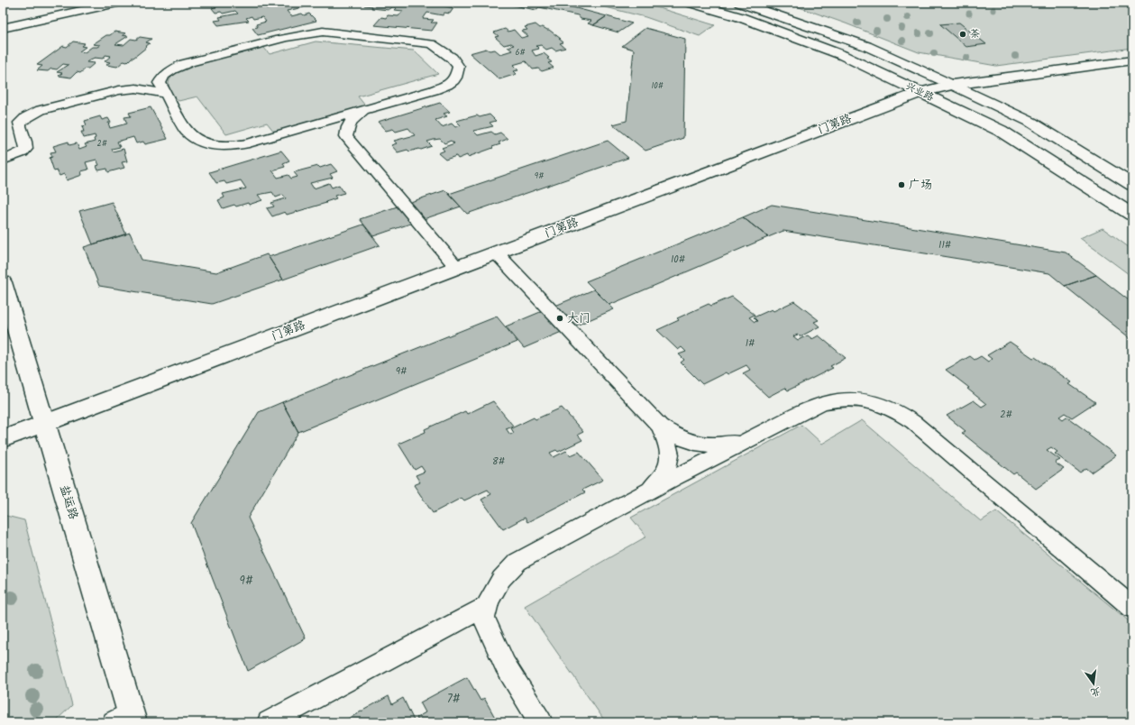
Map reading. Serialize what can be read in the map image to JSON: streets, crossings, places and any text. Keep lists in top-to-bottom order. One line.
{"streets":{"street":["兴业路","门第路","盐运路"]},"crossings":[["兴业路","门第路"],["门第路","盐运路"]],"places":["茶","广场","大门"],"house_numbers":["6#","10#","2#","9#","11#","10#","1#","9#","2#","8#","9#","7#"],"north":"bottom"}
